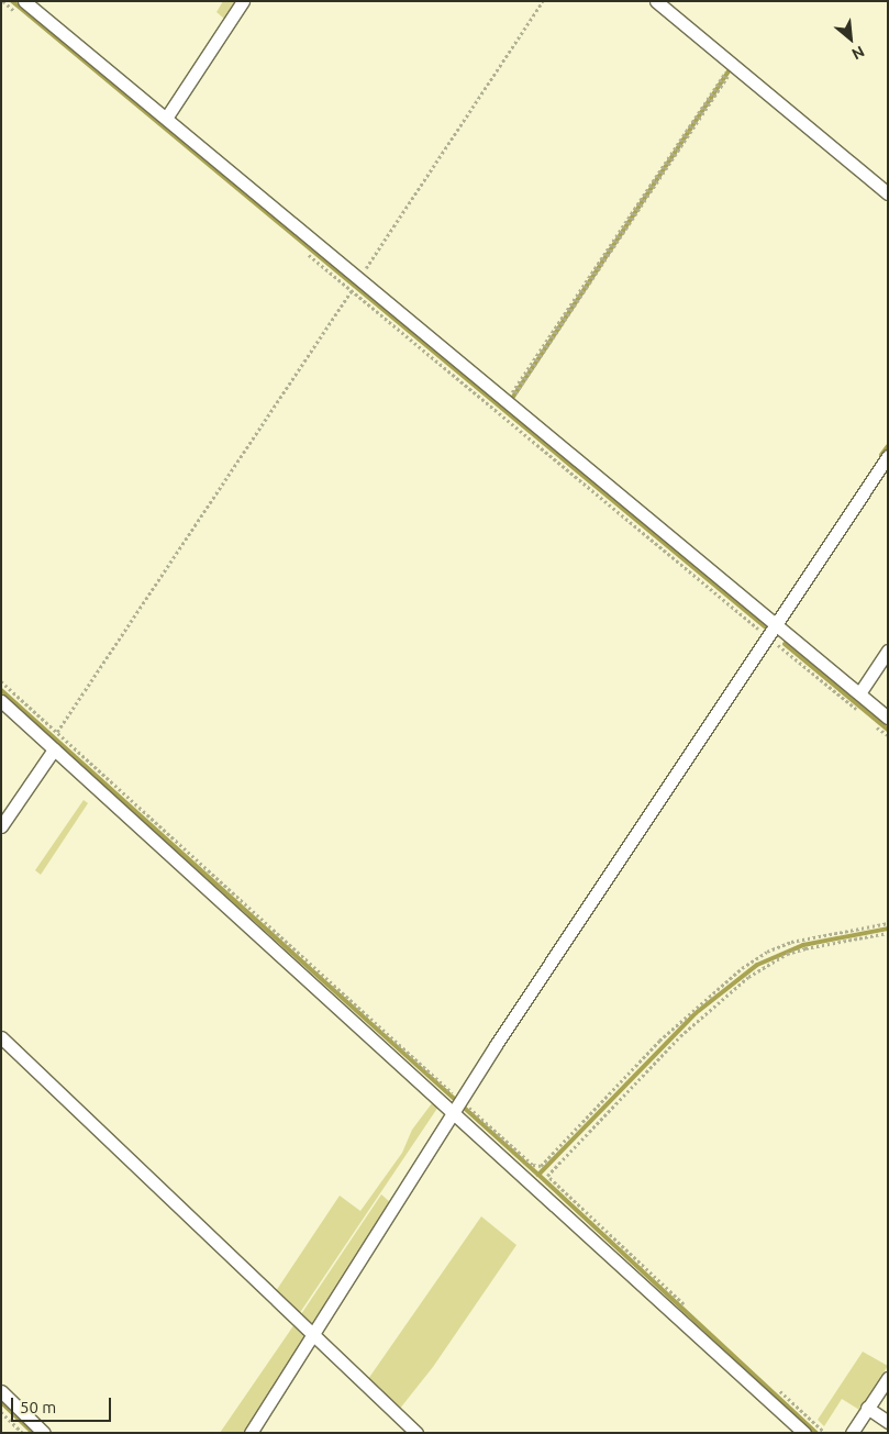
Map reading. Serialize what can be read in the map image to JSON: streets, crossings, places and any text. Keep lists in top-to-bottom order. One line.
{"scale_bar":"50 m","north":"bottom right"}
